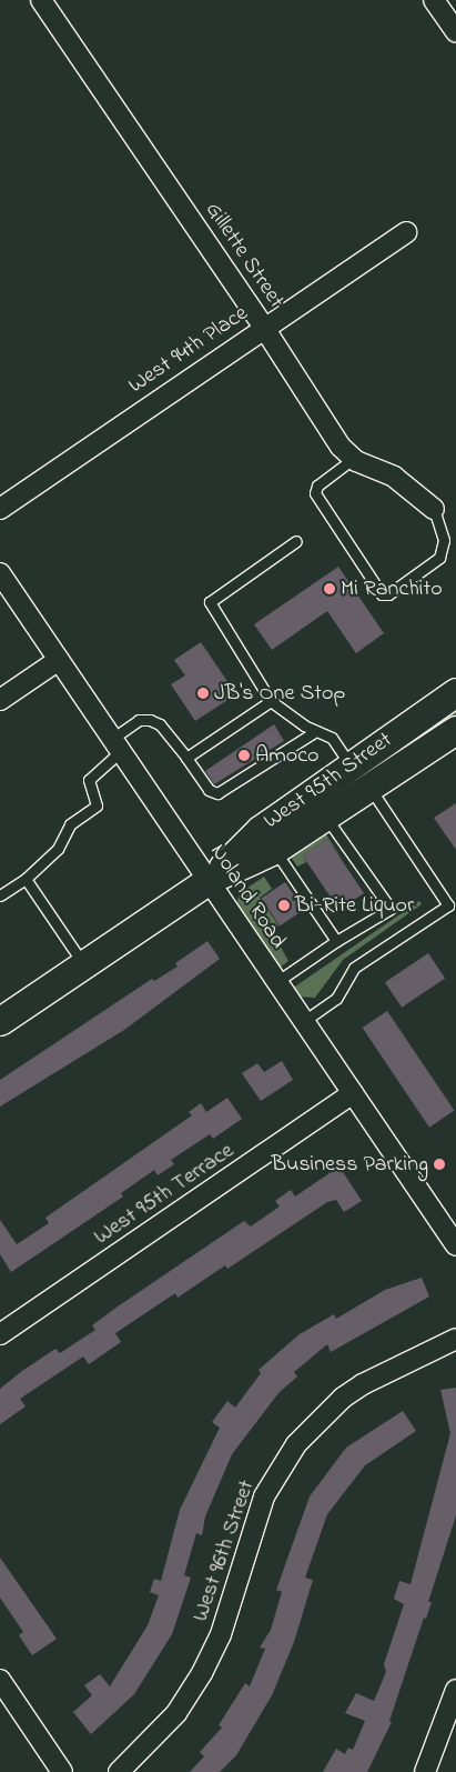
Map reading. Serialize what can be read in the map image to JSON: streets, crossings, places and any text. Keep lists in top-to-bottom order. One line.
{"streets":{"main road":["West 95th Street"],"street":["Gillette Street","West 94th Place","Noland Road","West 95th Terrace","West 96th Street"]},"crossings":[["Gillette Street","West 94th Place"],["West 95th Street","Noland Road"],["Noland Road","West 95th Terrace"]],"places":["Mi Ranchito","JB's One Stop","Amoco","Bi-Rite Liquor","Business Parking"]}
